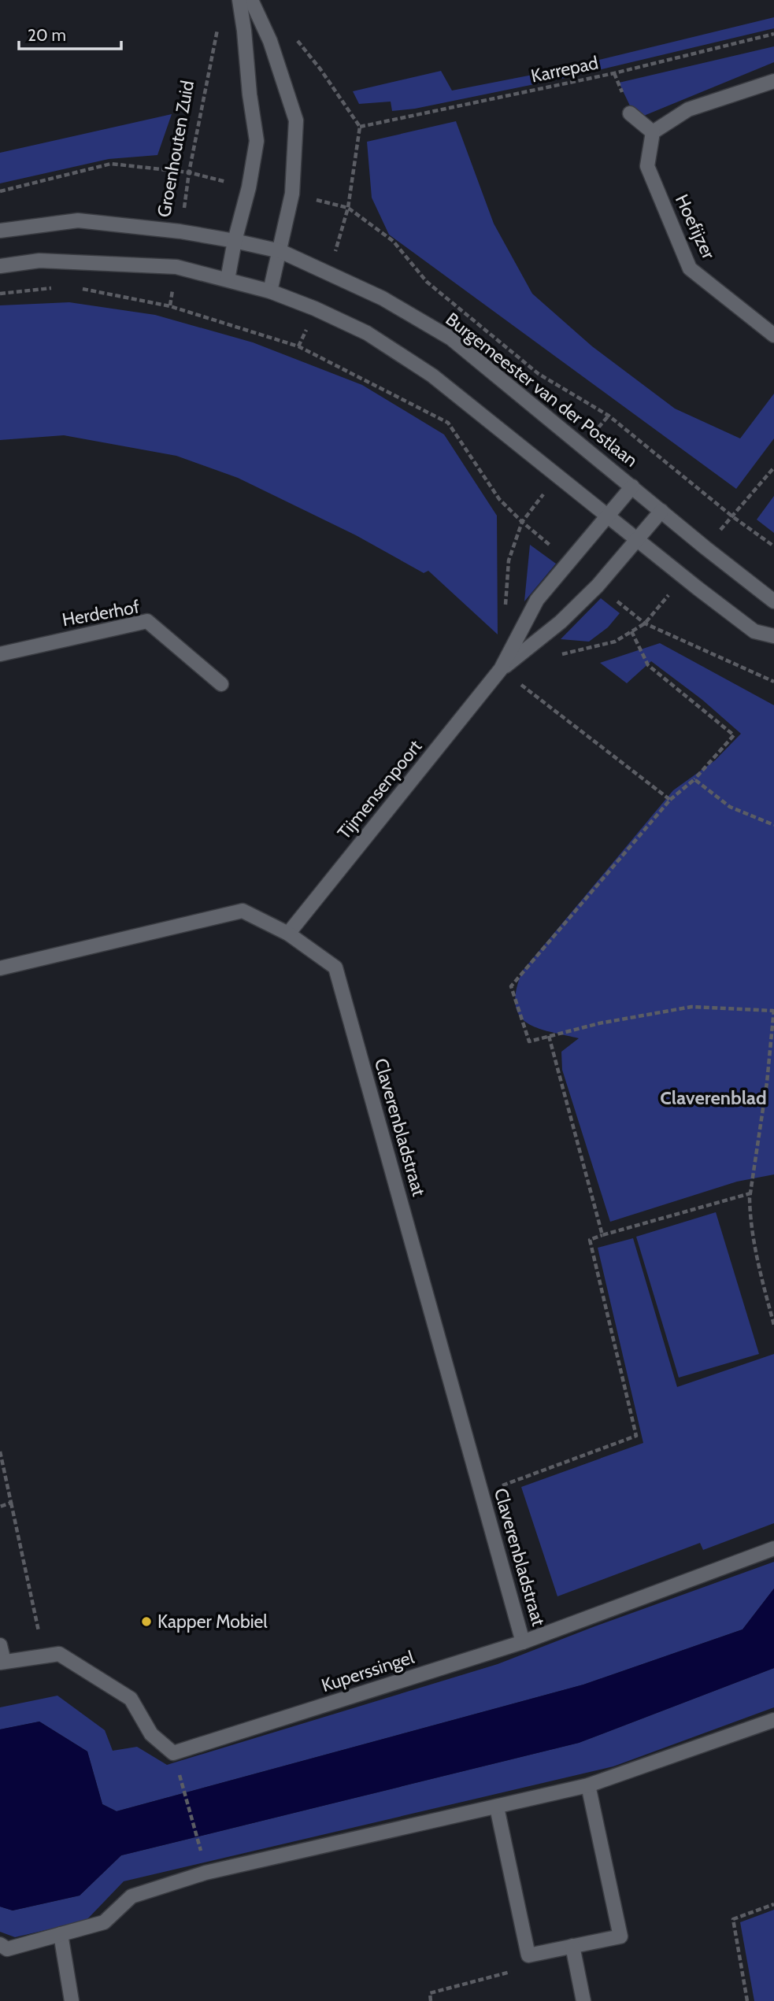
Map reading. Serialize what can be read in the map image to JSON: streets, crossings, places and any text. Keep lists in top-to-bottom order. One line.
{"streets":{"street":["Hoefijzer","Burgemeester van der Postlaan","Herderhof","Tijmensenpoort","Claverenbladstraat","Kuperssingel"],"path":["Karrepad","Groenhouten Zuid"]},"crossings":[["Groenhouten Zuid","Burgemeester van der Postlaan"],["Burgemeester van der Postlaan","Tijmensenpoort"],["Tijmensenpoort","Claverenbladstraat"],["Claverenbladstraat","Kuperssingel"]],"districts":["Claverenblad"],"places":["Kapper Mobiel"],"scale_bar":"20 m"}
